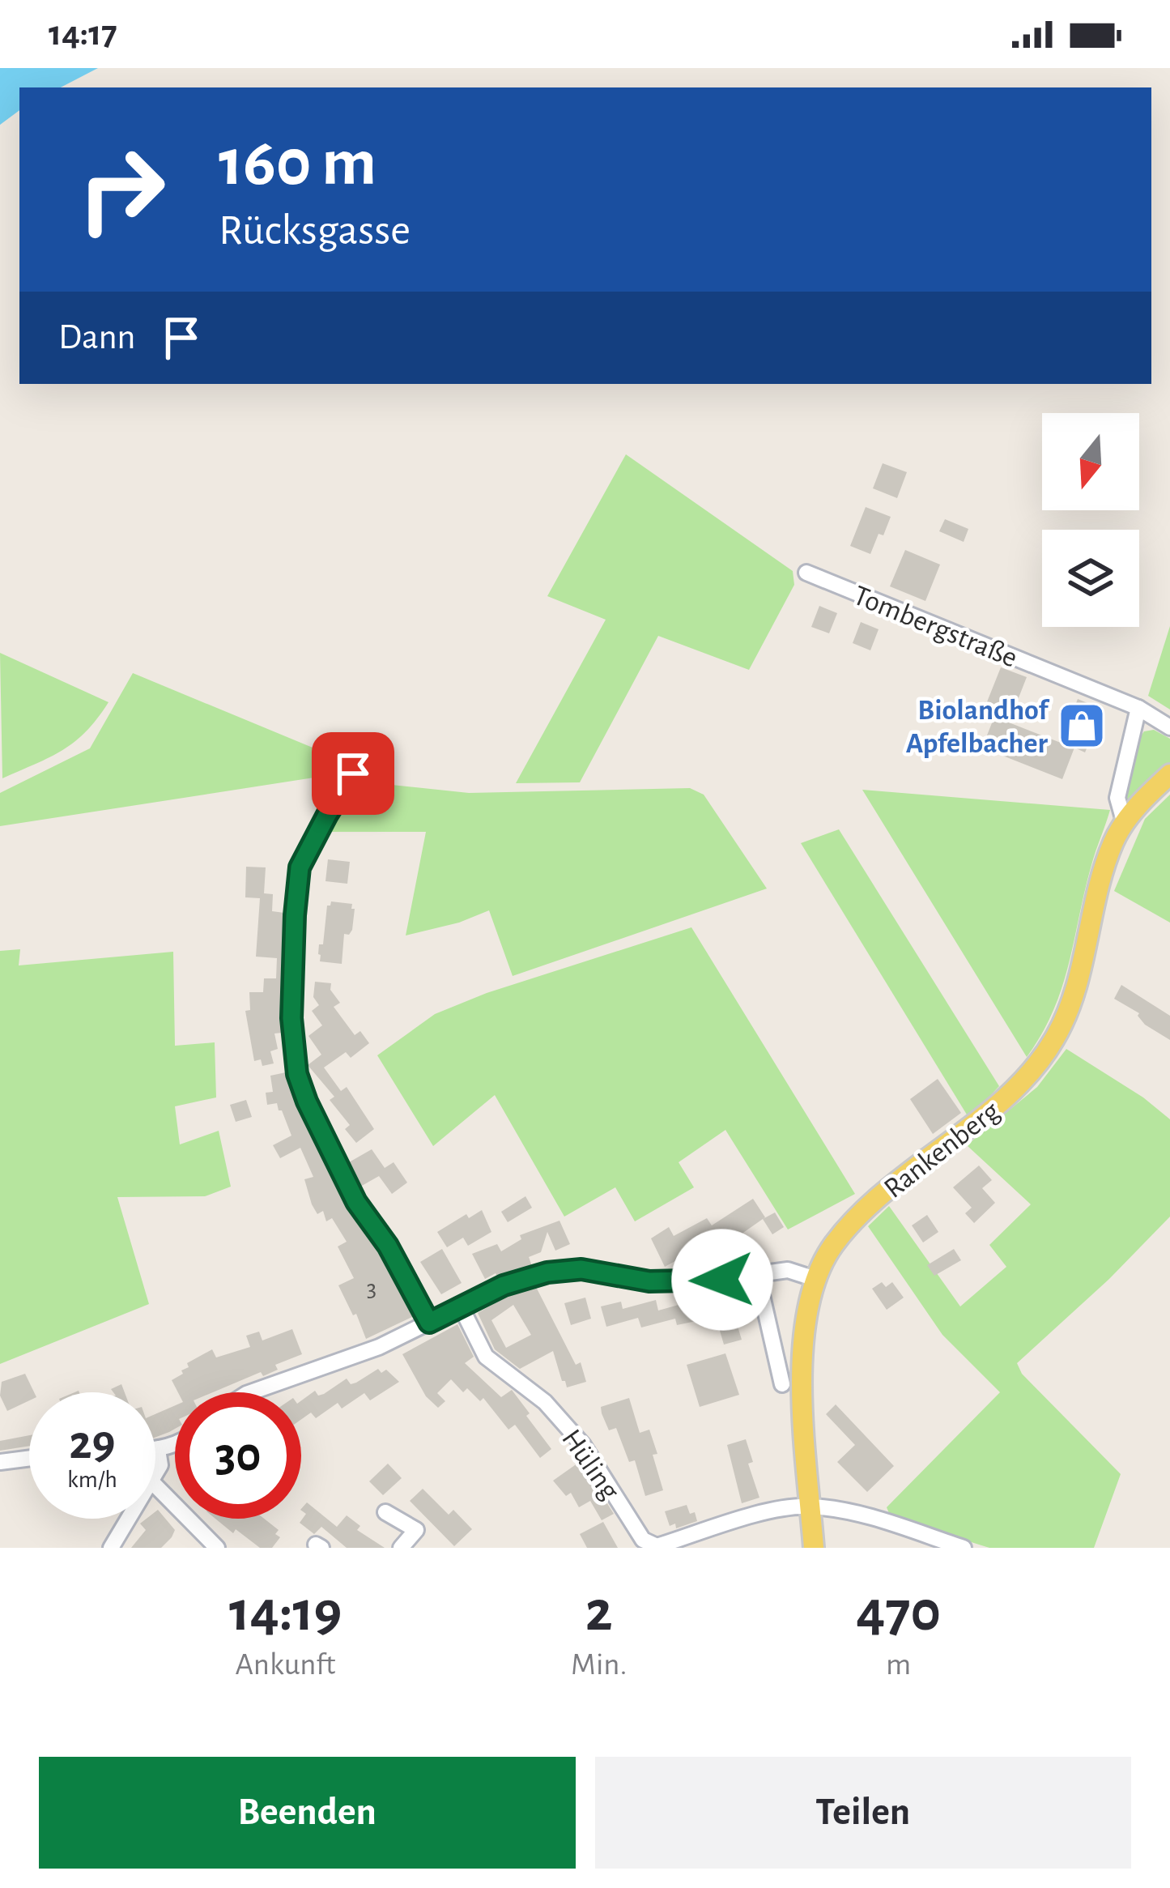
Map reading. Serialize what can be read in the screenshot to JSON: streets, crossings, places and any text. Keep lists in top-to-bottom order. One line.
{"streets":{"main road":["Rankenberg"],"street":["Tombergstraße","Hüling"]},"crossings":[["Rankenberg","Hüling"]],"places":{"shop":["Biolandhof Apfelbacher"]},"house_numbers":["3"],"north":"bottom","page":{"status":"14:17","turn":["160 m","Rücksgasse"],"then":"Dann","speed":"29 km/h","limit":"30","eta":["14:19","Ankunft","2","Min.","470","m"],"buttons":["Beenden","Teilen"]}}
